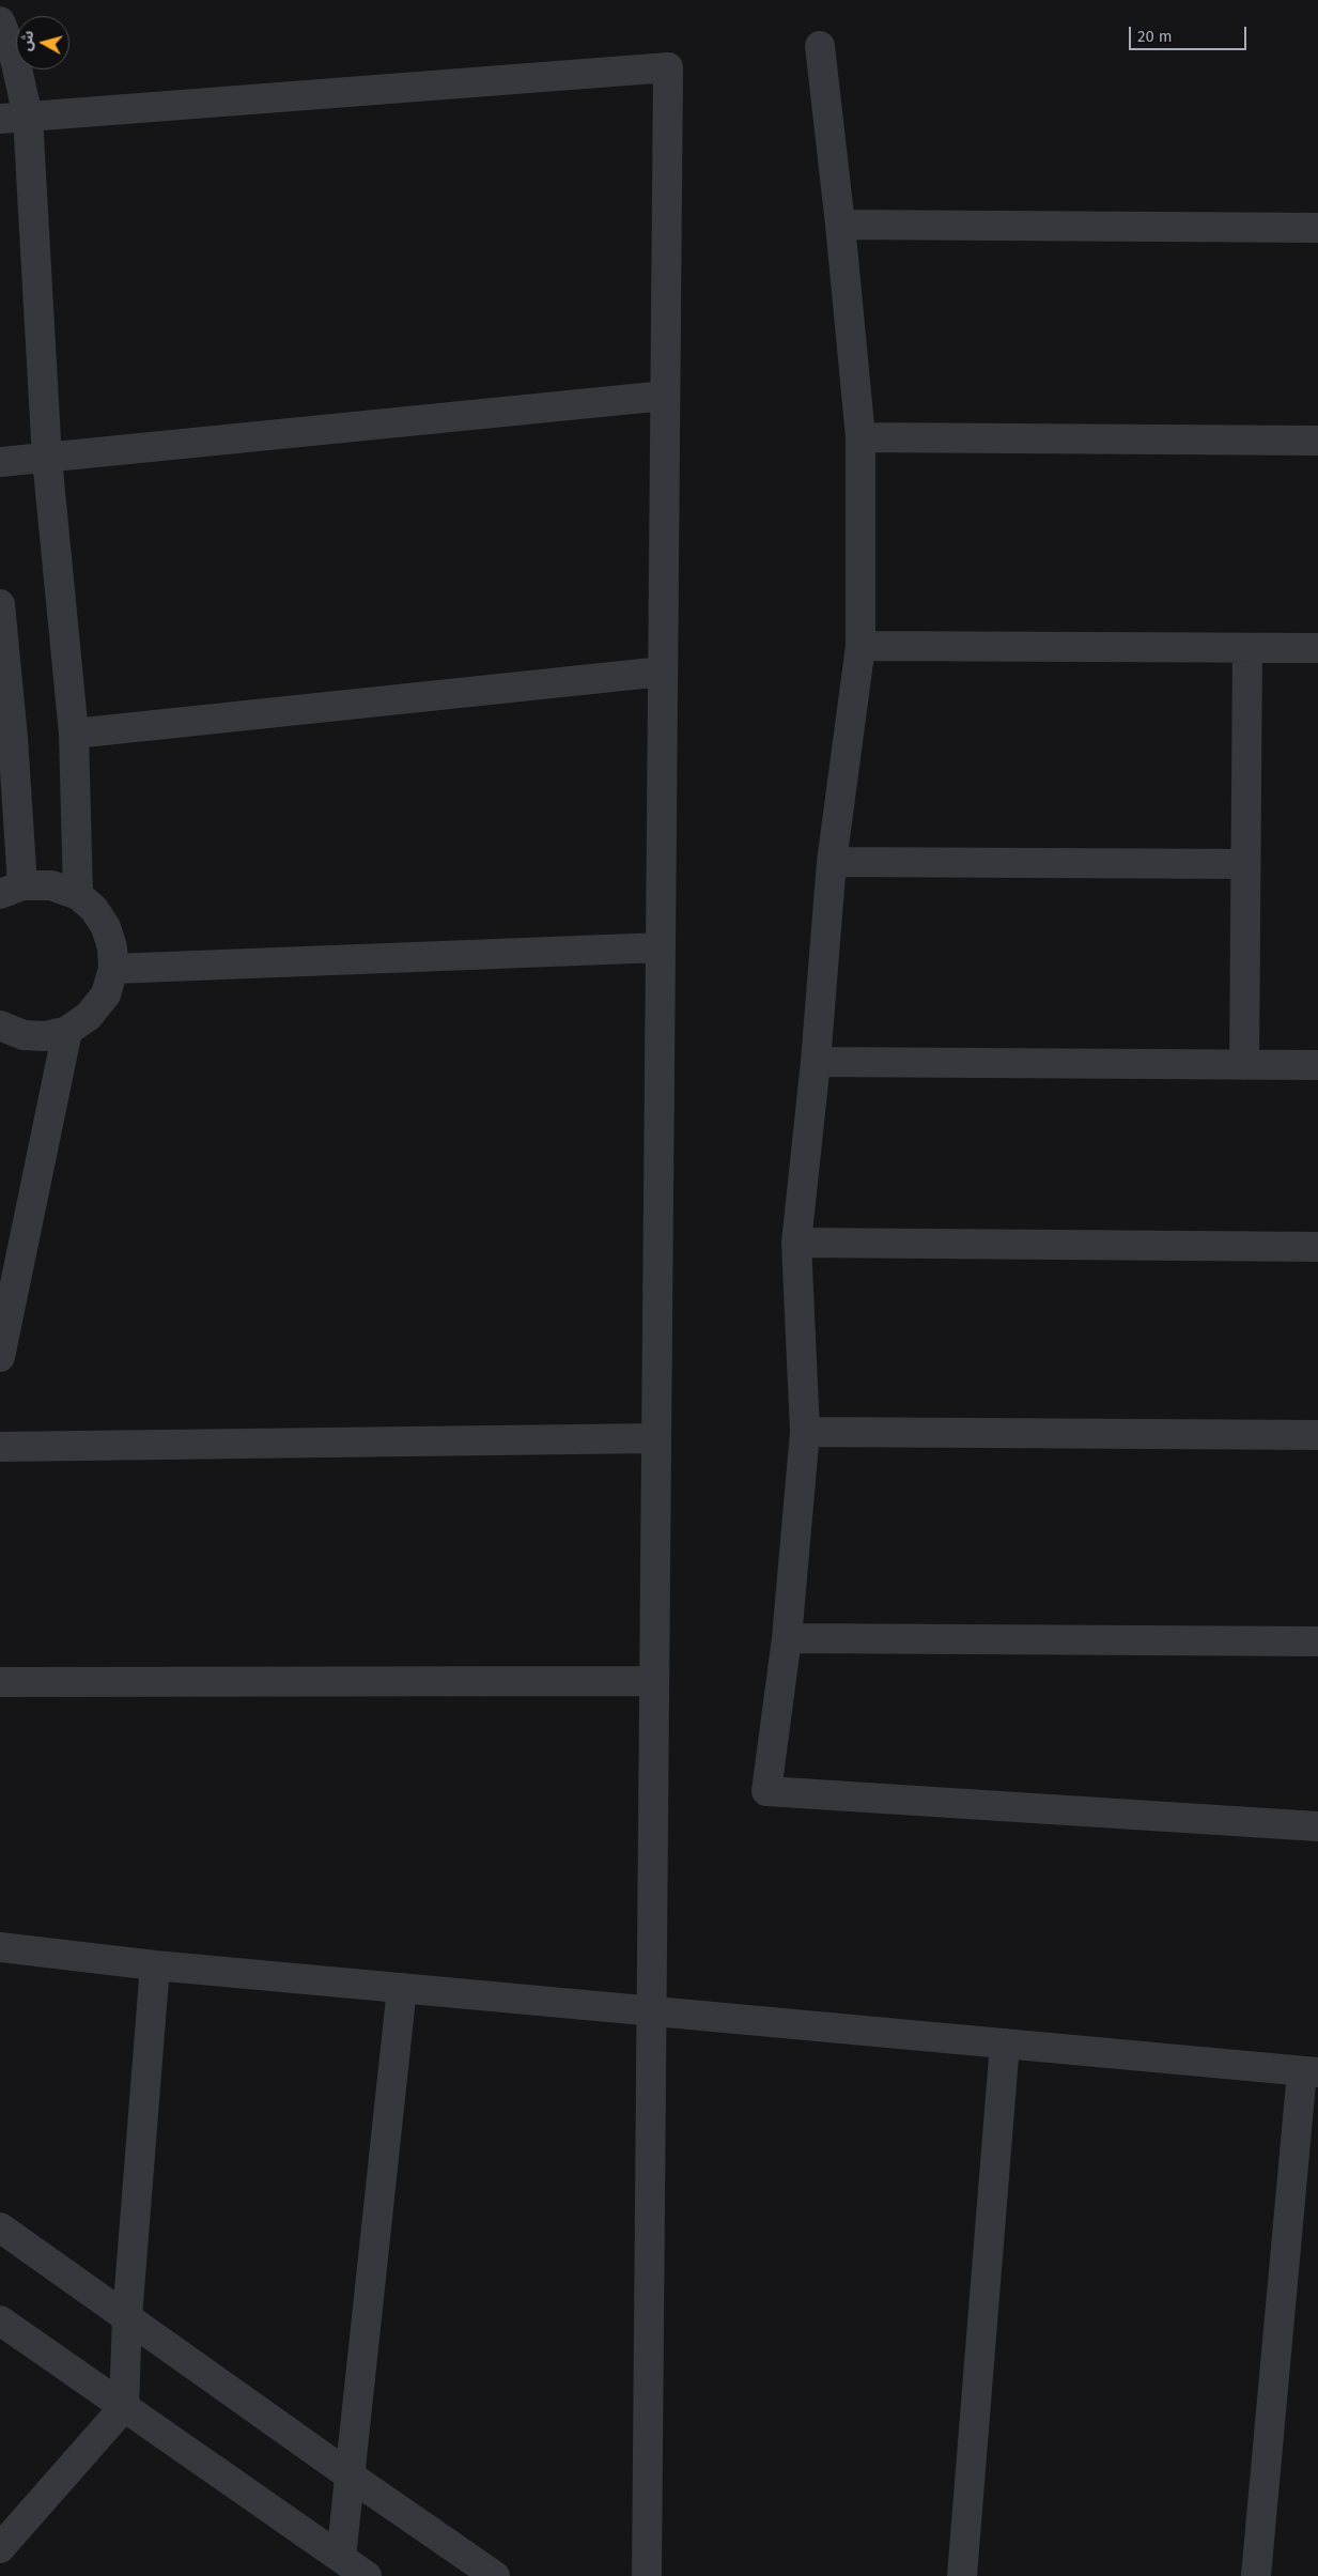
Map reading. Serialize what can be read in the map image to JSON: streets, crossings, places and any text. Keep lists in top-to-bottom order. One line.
{"scale_bar":"20 m","north":"left"}
